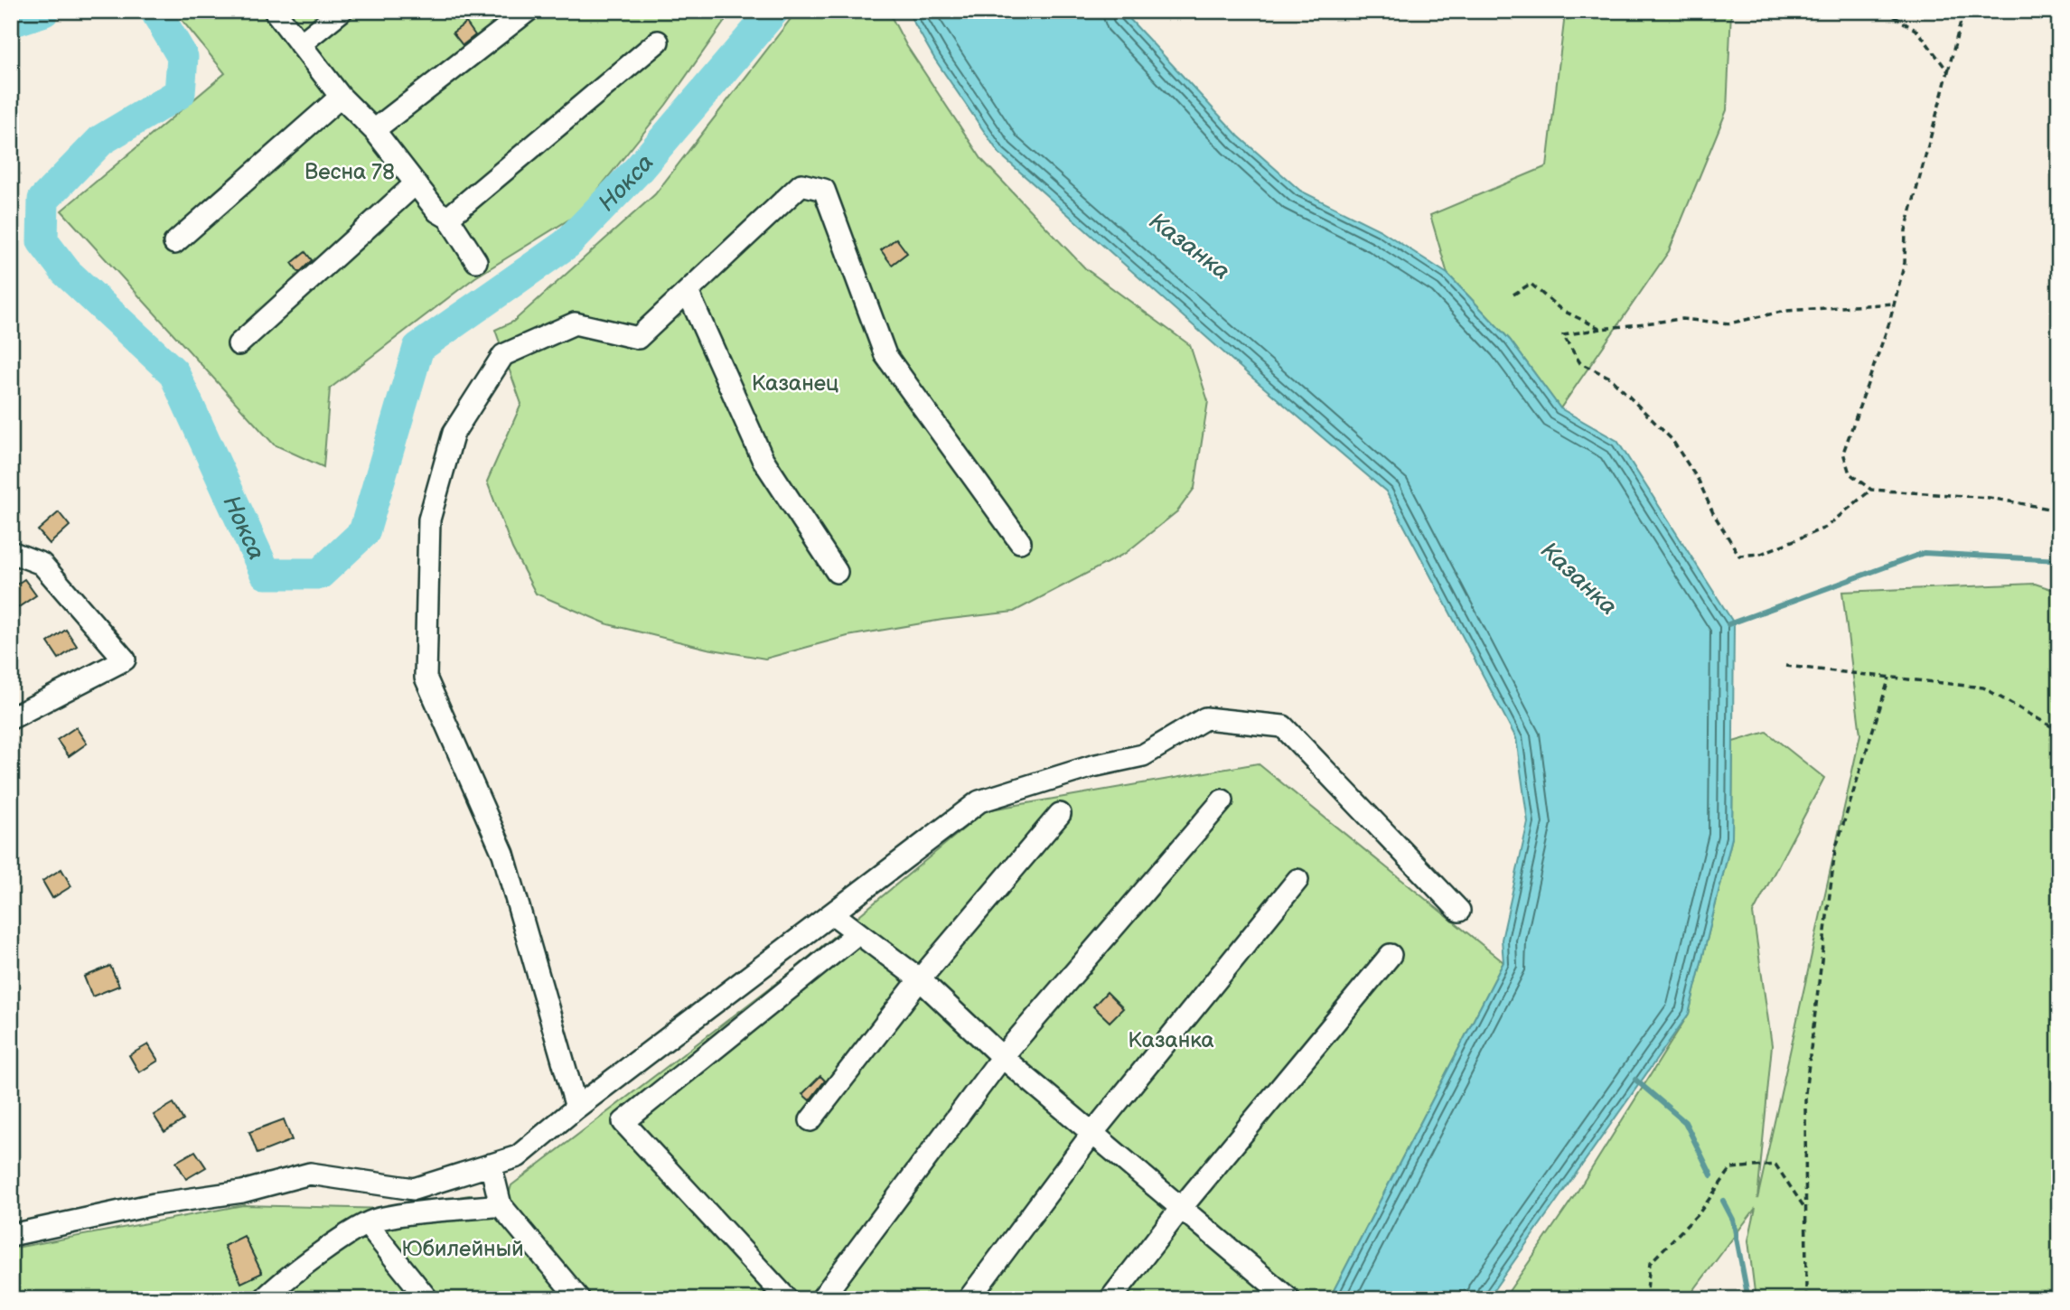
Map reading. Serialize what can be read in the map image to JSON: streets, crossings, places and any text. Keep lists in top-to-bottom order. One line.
{"water":["Нокса","Казанка"],"parks":["Весна 78","Казанец","Казанка","Юбилейный"]}
